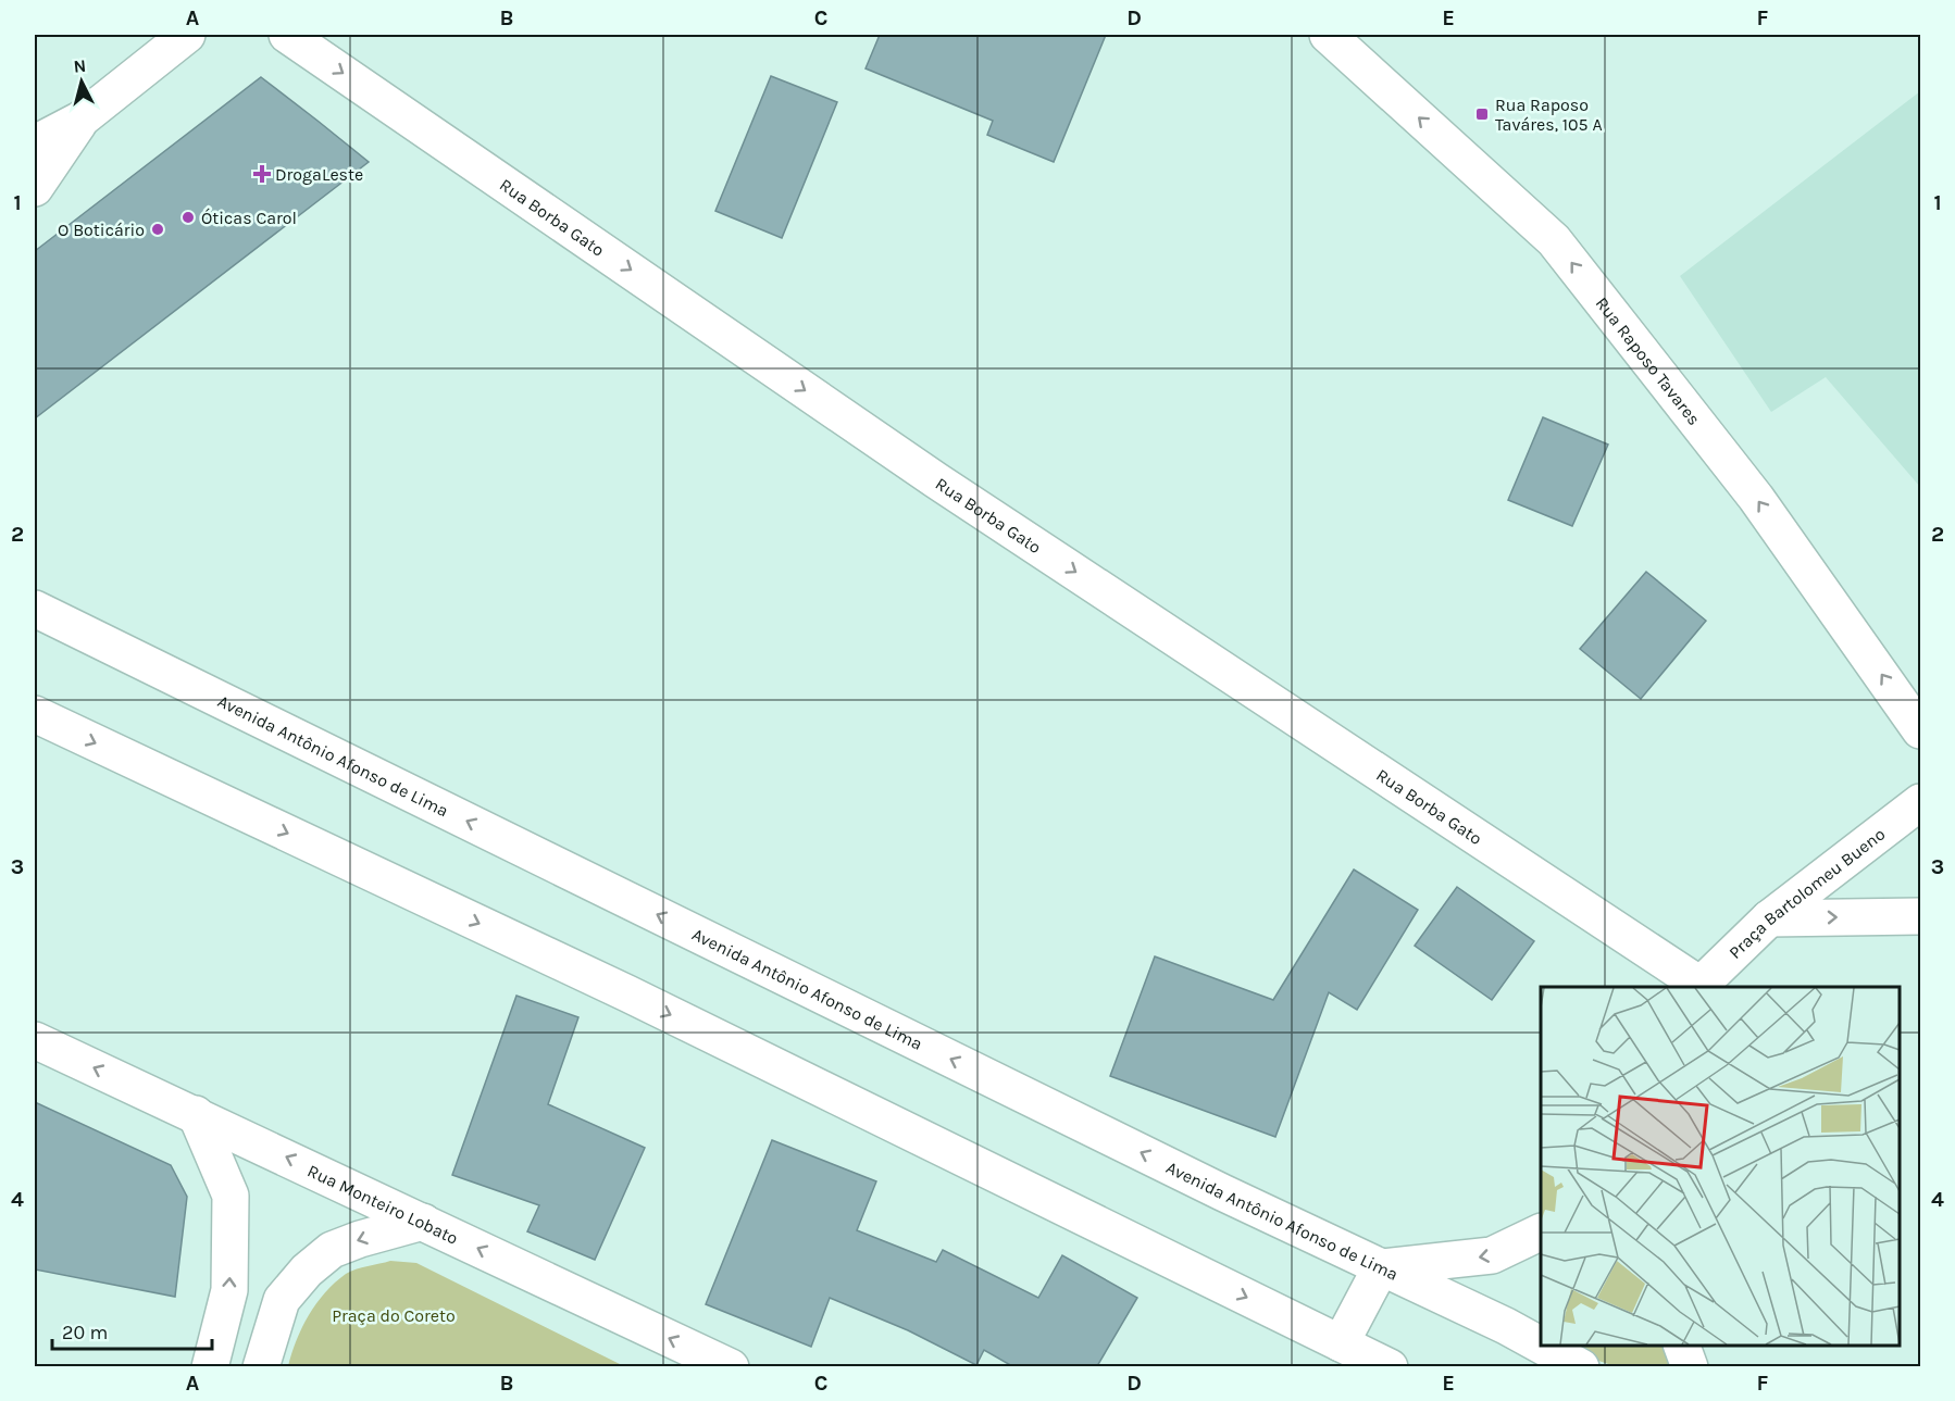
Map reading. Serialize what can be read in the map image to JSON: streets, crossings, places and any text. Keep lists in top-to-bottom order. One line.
{"streets":{"street":["Rua Borba Gato","Rua Raposo Tavares","Avenida Antônio Afonso de Lima","Praça Bartolomeu Bueno","Rua Monteiro Lobato"]},"crossings":[["Rua Borba Gato","Praça Bartolomeu Bueno"]],"one_way":["Rua Borba Gato","Rua Raposo Tavares"],"parks":["Praça do Coreto"],"places":{"transit":["Rua Raposo Taváres, 105 A"],"health":["DrogaLeste"],"other":["Óticas Carol","O Boticário"]},"scale_bar":"20 m","north":"top","grid":{"columns":["A","B","C","D","E","F"],"rows":["1","2","3","4"]}}
